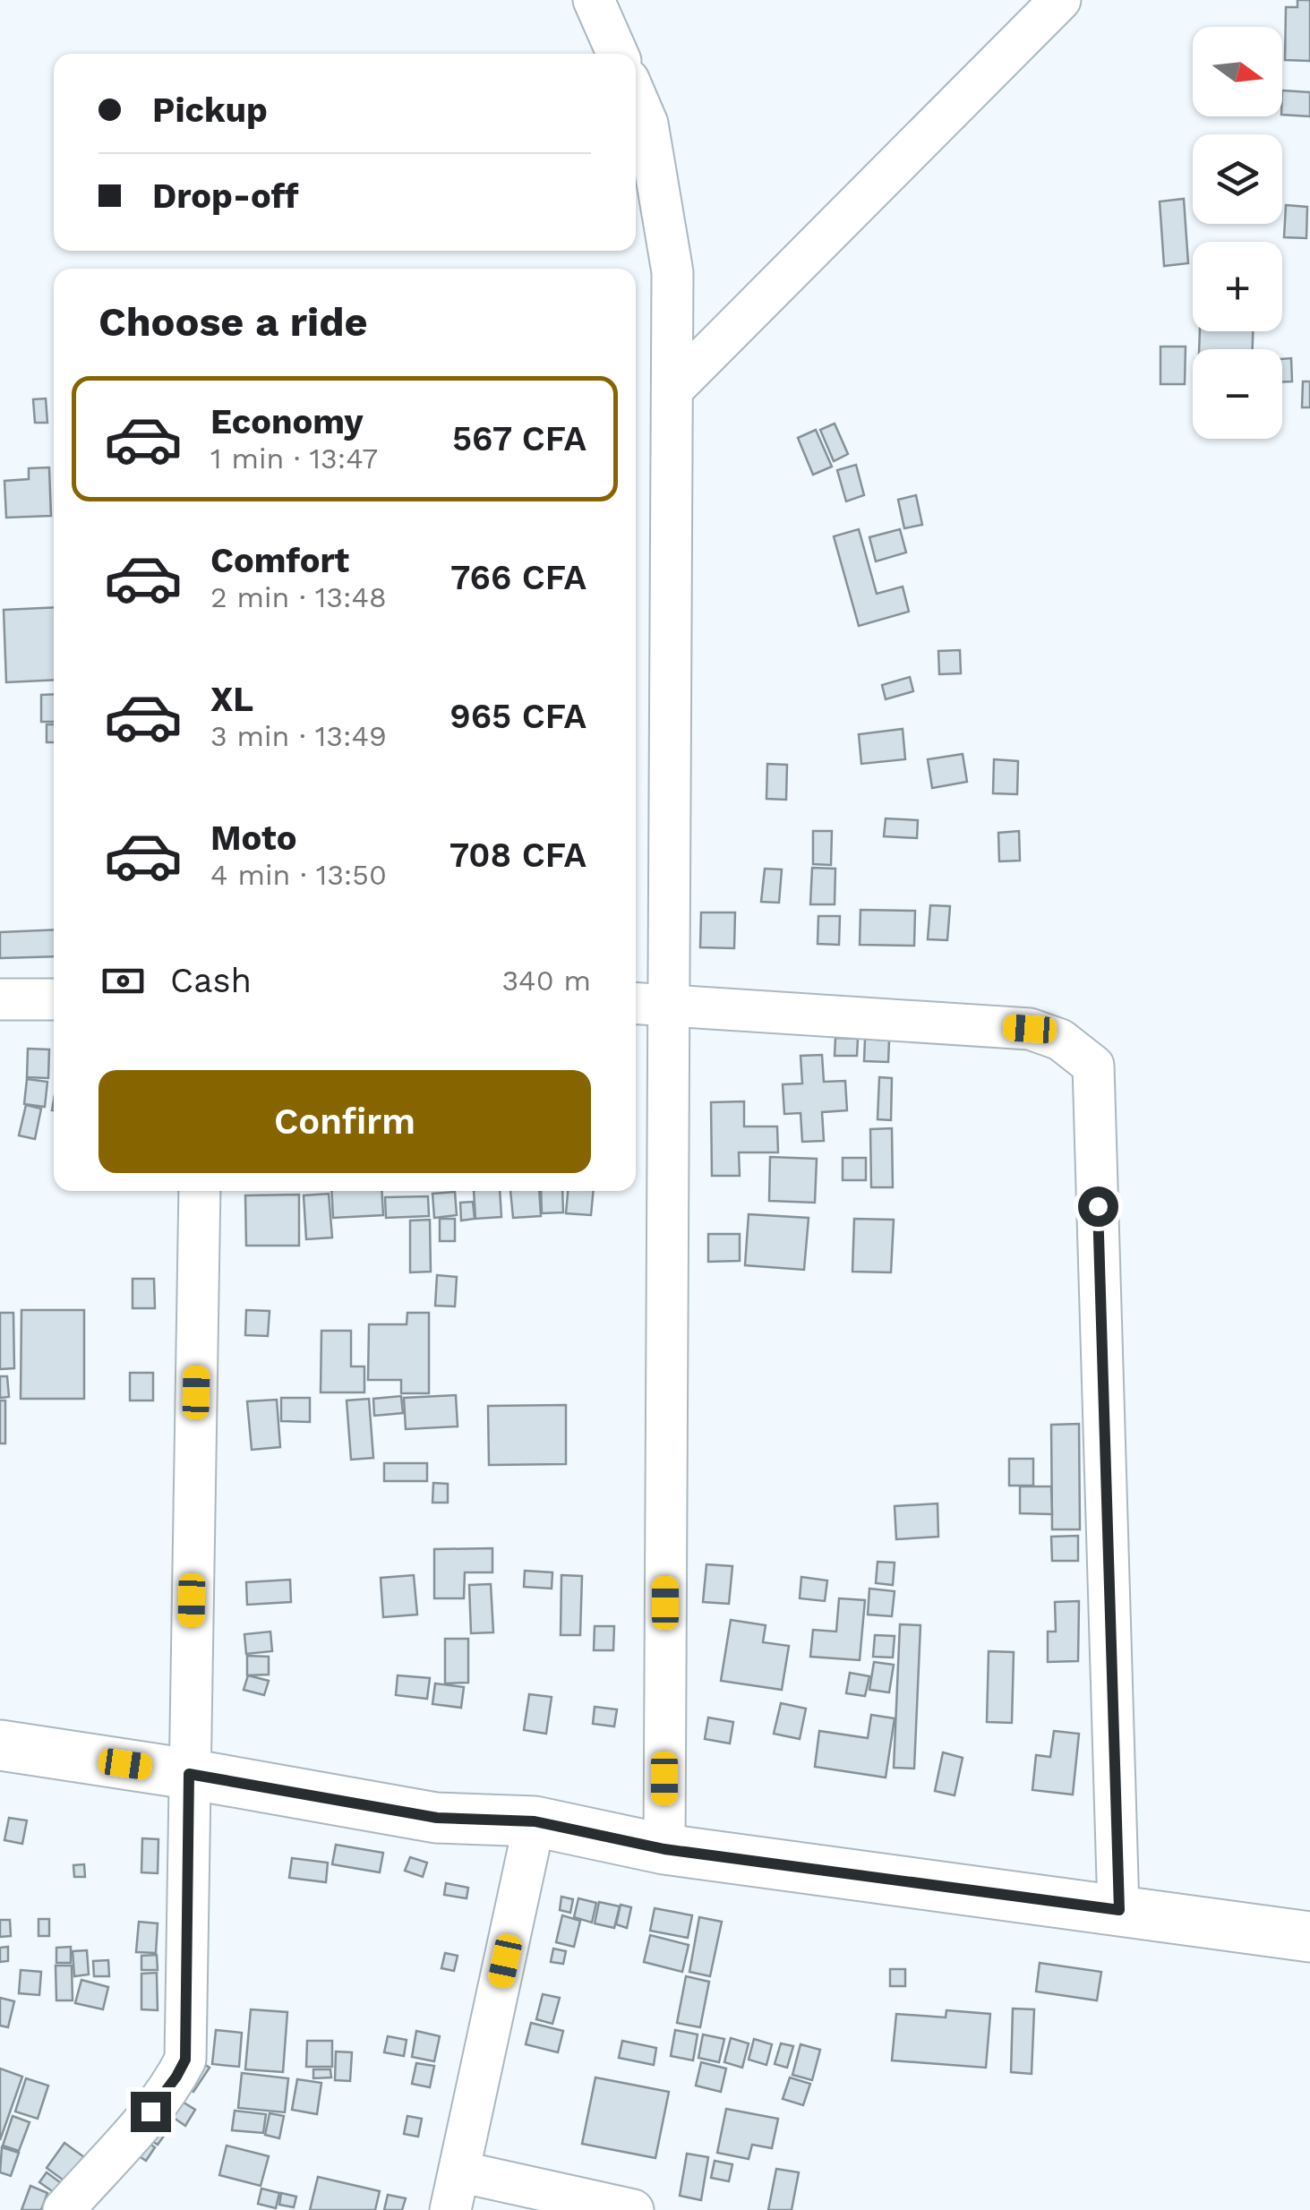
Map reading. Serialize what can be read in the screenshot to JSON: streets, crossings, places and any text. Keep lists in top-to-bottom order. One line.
{"north":"right","page":{"map_buttons":["+","−"],"banner":["Pickup","Drop-off"],"heading":"Choose a ride","list":[{"name":"Economy","note":"1 min · 13:47","value":"567 CFA"},{"name":"Comfort","note":"2 min · 13:48","value":"766 CFA"},{"name":"XL","note":"3 min · 13:49","value":"965 CFA"},{"name":"Moto","note":"4 min · 13:50","value":"708 CFA"}],"pay":["Cash","340 m"],"buttons":"Confirm"}}
